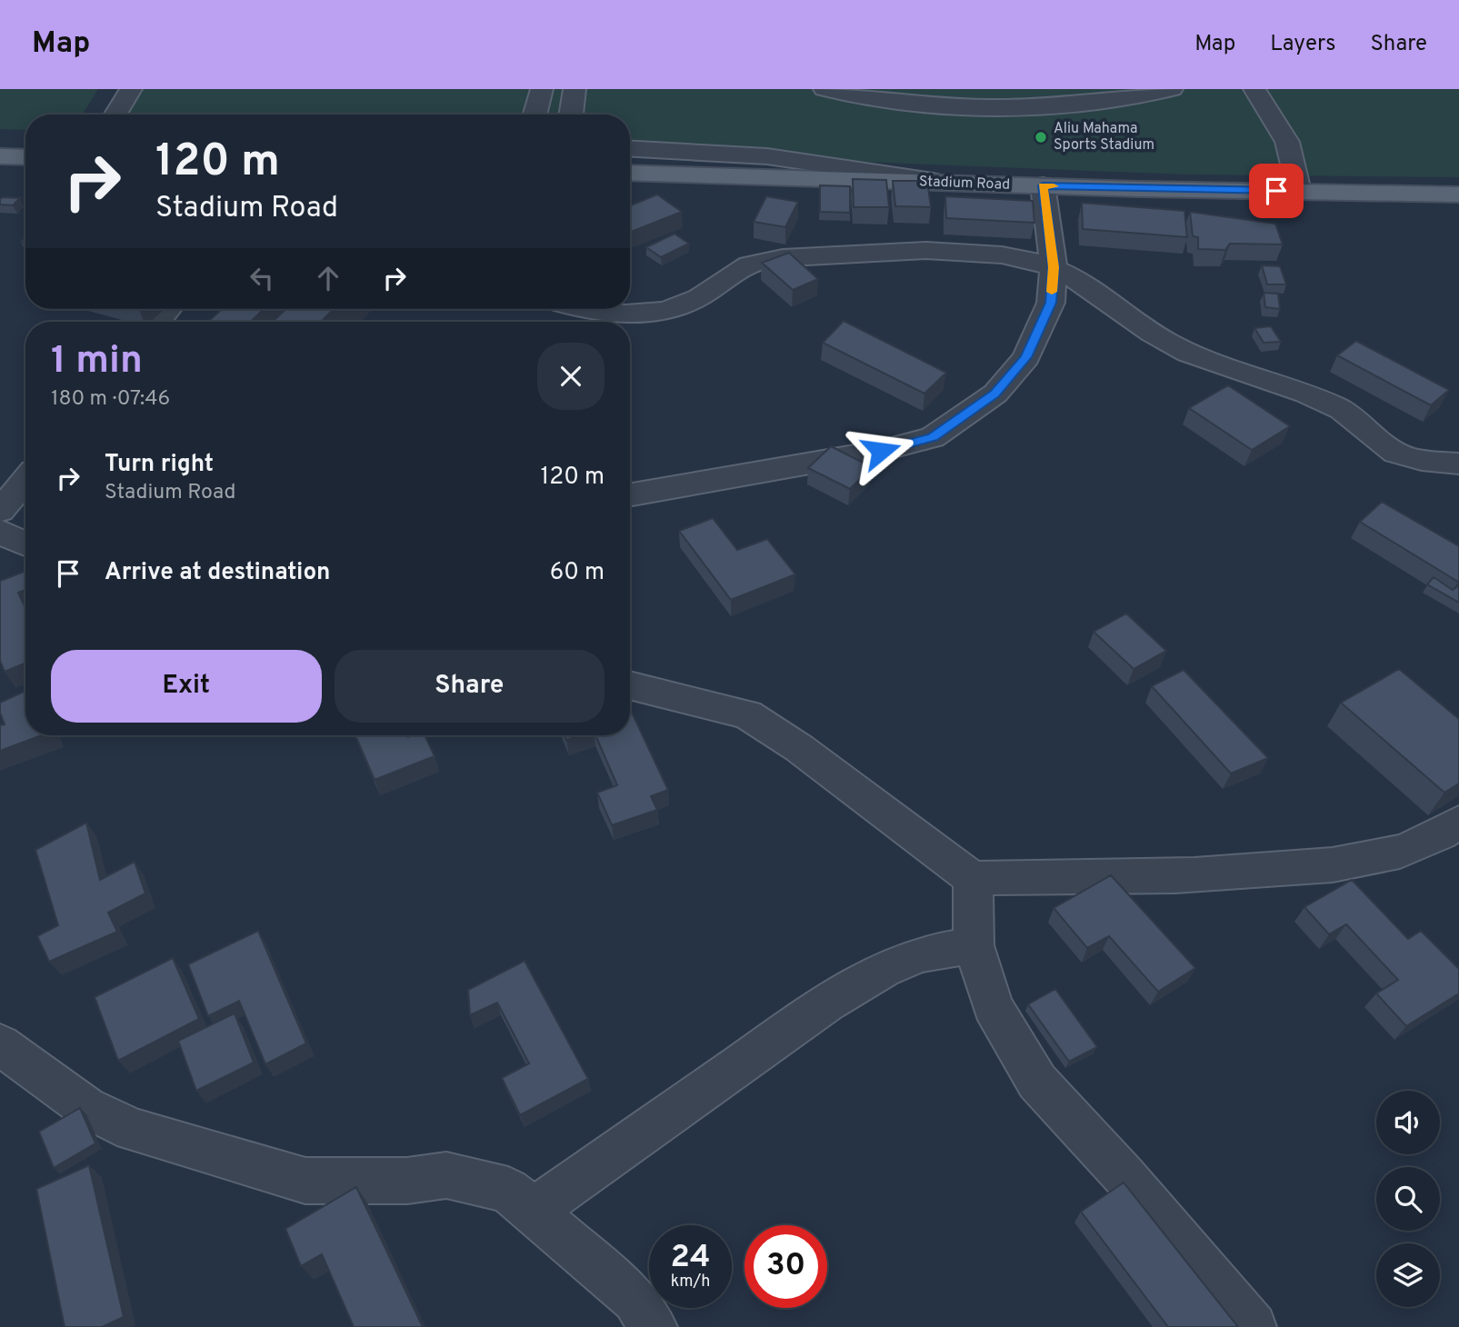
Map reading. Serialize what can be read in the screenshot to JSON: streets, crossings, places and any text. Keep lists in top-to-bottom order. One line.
{"streets":{"main road":["Stadium Road"]},"places":["Aliu Mahama Sports Stadium"],"page":{"header":"Map","nav":["Map","Layers","Share"],"turn":["120 m","Stadium Road"],"heading":["1 min","180 m · 07:46"],"list":[{"name":"Turn right","note":"Stadium Road","value":"120 m"},{"name":"Arrive at destination","value":"60 m"}],"buttons":["Exit","Share"],"speed":"24 km/h","limit":"30"}}
